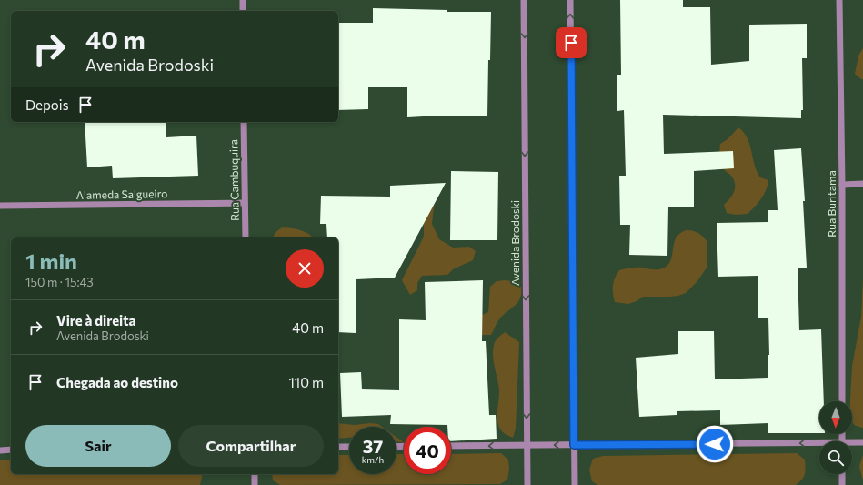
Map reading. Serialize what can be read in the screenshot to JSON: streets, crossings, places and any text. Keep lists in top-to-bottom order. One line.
{"streets":{"street":["Rua Cambuquira","Alameda Salgueiro","Rua Buritama","Avenida Brodoski"]},"crossings":[["Rua Cambuquira","Alameda Salgueiro"]],"north":"bottom","page":{"turn":["40 m","Avenida Brodoski"],"then":"Depois","heading":["1 min","150 m · 15:43"],"list":[{"name":"Vire à direita","note":"Avenida Brodoski","value":"40 m"},{"name":"Chegada ao destino","value":"110 m"}],"buttons":["Sair","Compartilhar"],"speed":"37 km/h","limit":"40"}}
